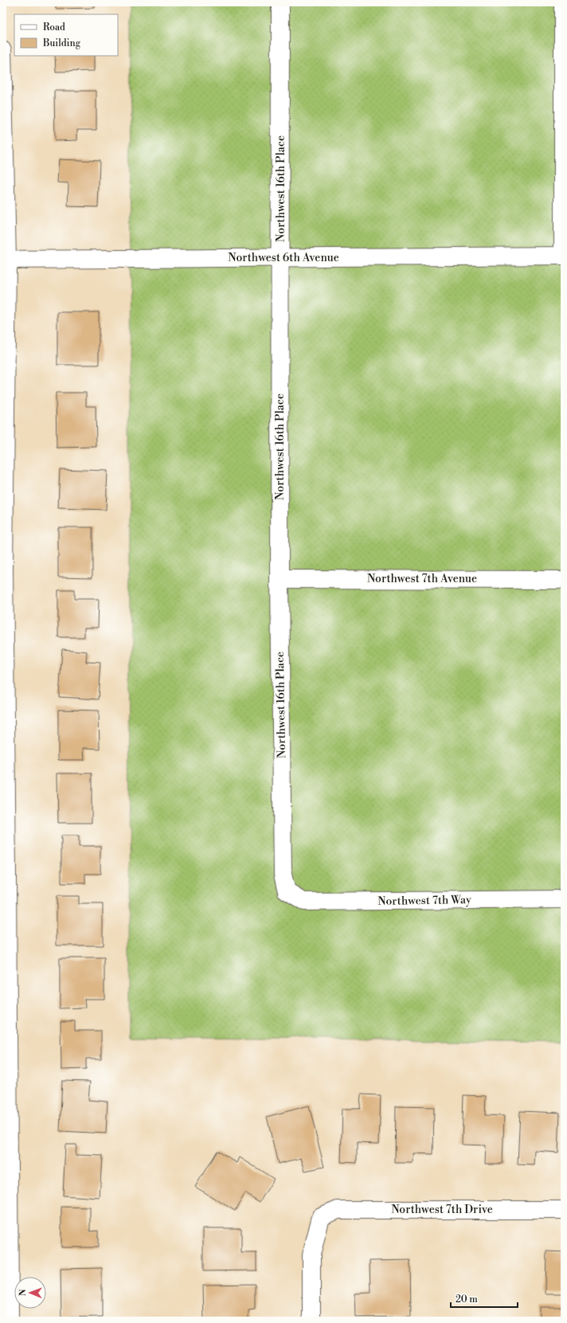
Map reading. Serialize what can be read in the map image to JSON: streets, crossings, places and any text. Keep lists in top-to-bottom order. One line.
{"streets":{"street":["Northwest 16th Place","Northwest 6th Avenue","Northwest 7th Avenue","Northwest 7th Way","Northwest 7th Drive"]},"crossings":[["Northwest 16th Place","Northwest 6th Avenue"],["Northwest 16th Place","Northwest 7th Avenue"],["Northwest 16th Place","Northwest 7th Way"]],"legend":["Road","Building"],"scale_bar":"20 m","north":"left"}
